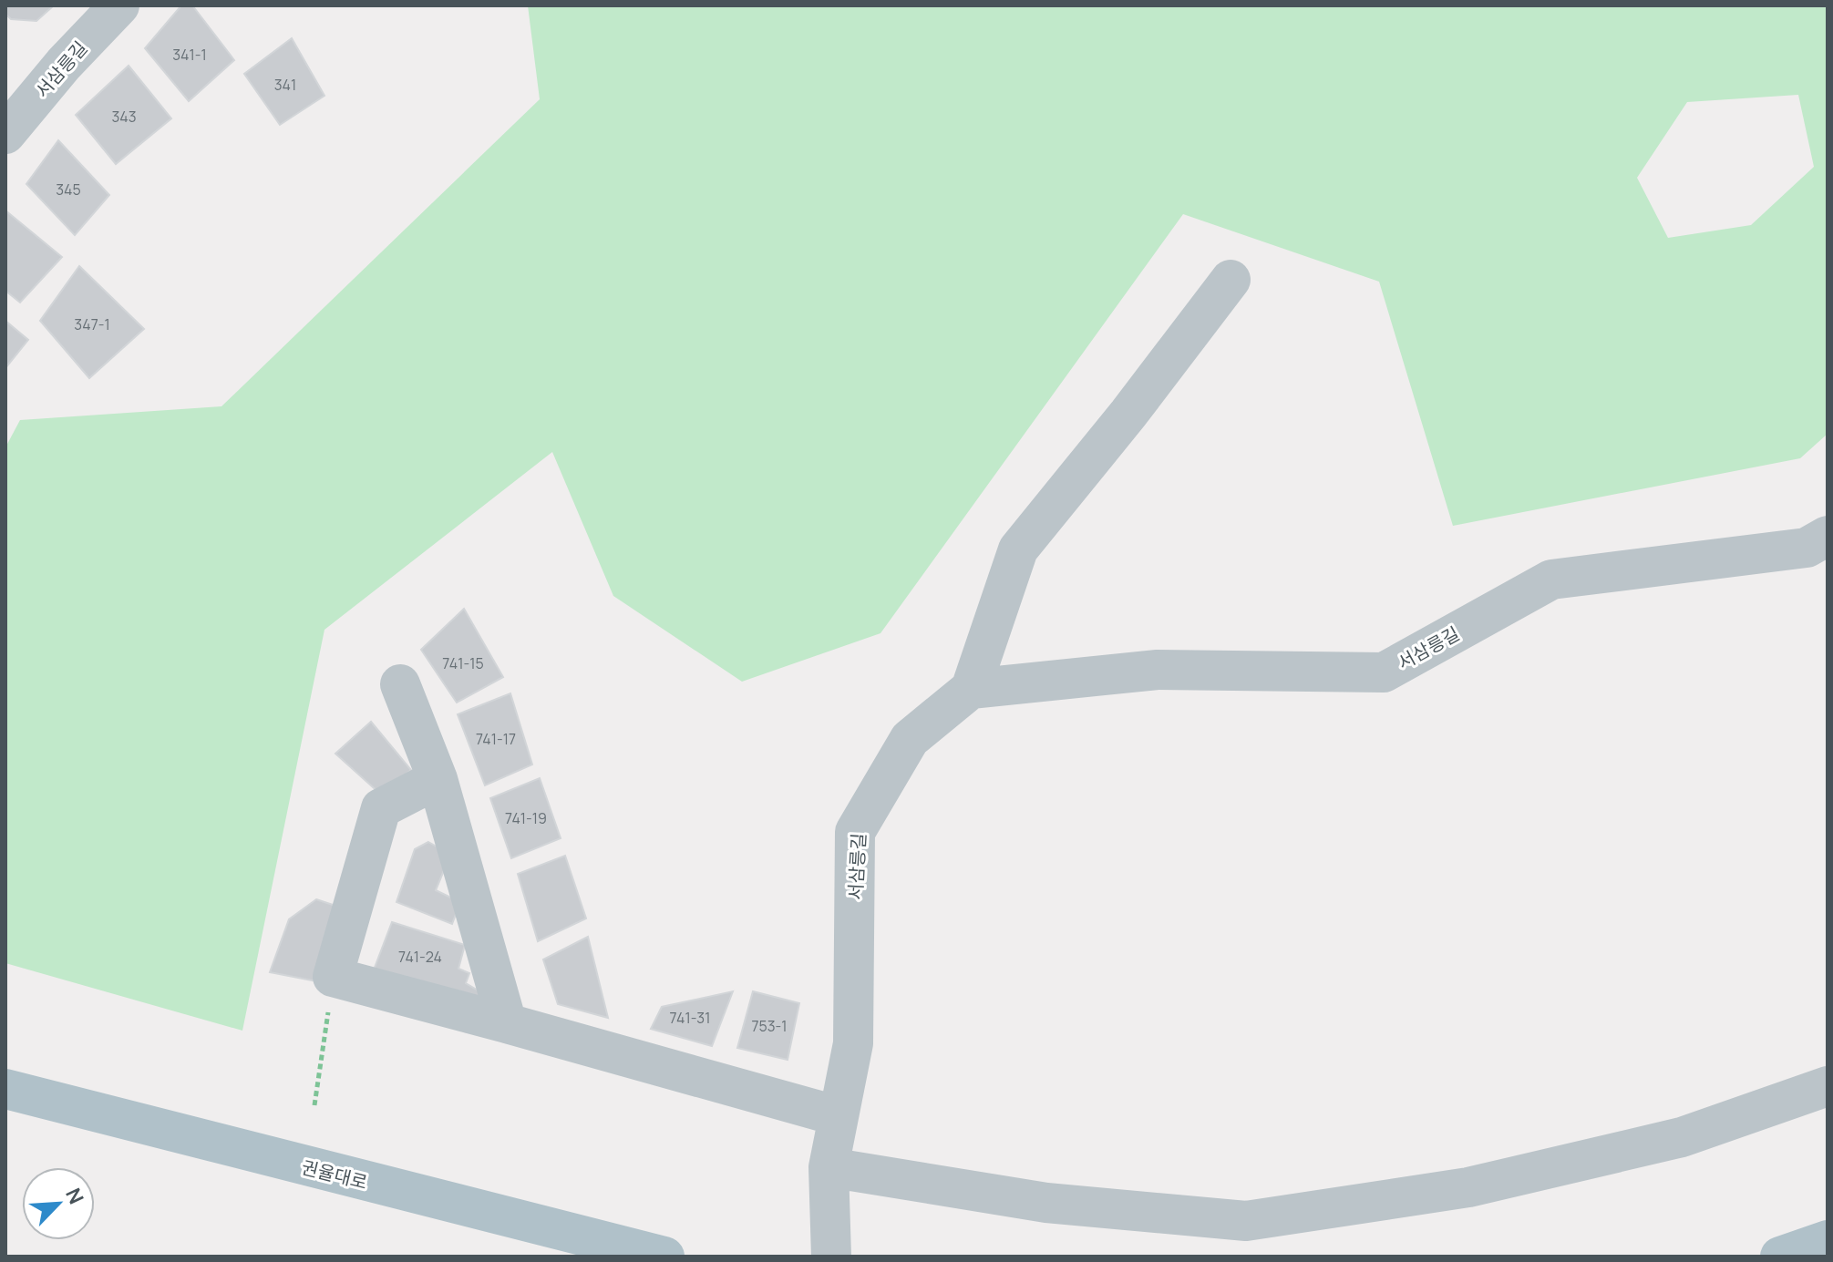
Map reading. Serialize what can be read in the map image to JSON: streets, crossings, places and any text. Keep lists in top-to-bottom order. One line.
{"streets":{"main road":["권율대로"],"street":["서삼릉길"]},"house_numbers":["341-1","341","343","345","347-1","741-15","741-17","741-19","741-24","741-31","753-1"],"north":"top right"}
